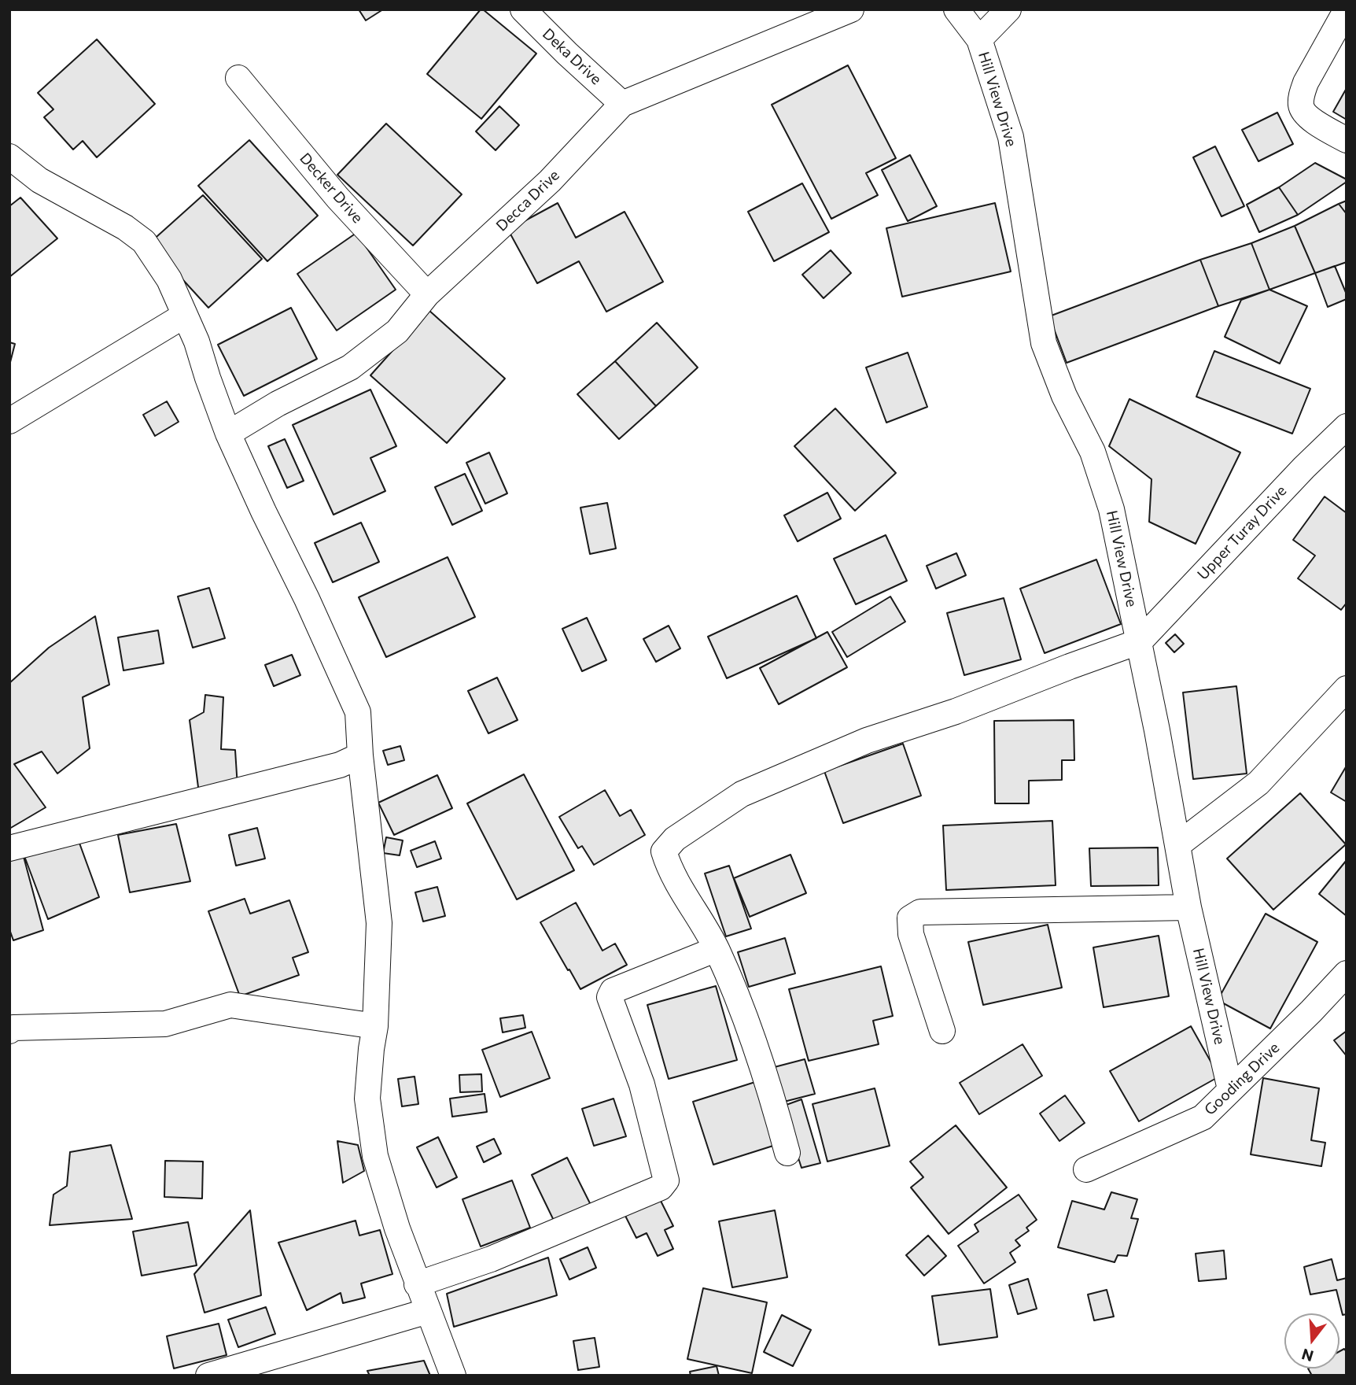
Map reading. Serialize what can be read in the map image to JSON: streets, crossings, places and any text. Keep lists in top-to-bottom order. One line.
{"streets":{"street":["Deka Drive","Hill View Drive","Decker Drive","Decca Drive","Upper Turay Drive","Gooding Drive"]},"crossings":[["Deka Drive","Decca Drive"],["Hill View Drive","Upper Turay Drive"],["Hill View Drive","Gooding Drive"],["Decker Drive","Decca Drive"]],"north":"bottom"}
